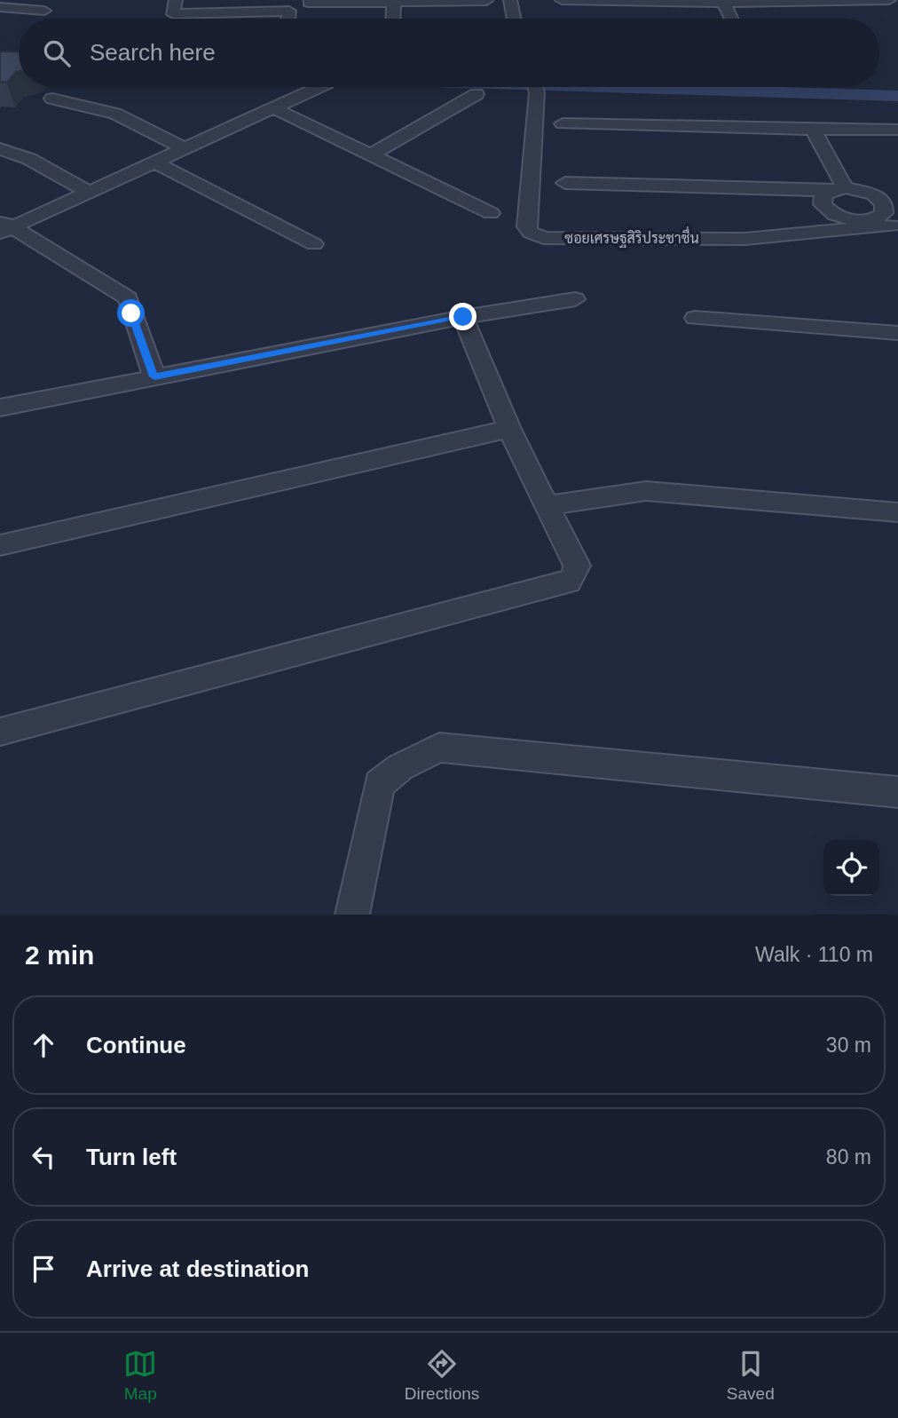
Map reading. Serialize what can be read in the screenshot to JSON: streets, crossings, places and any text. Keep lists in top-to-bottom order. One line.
{"streets":{"street":["ซอยเศรษฐสิริประชาชื่น"]},"page":{"search":"Search here","heading":["2 min","Walk · 110 m"],"list":[["Continue","30 m"],["Turn left","80 m"],"Arrive at destination"],"nav":["Map","Directions","Saved"]}}
